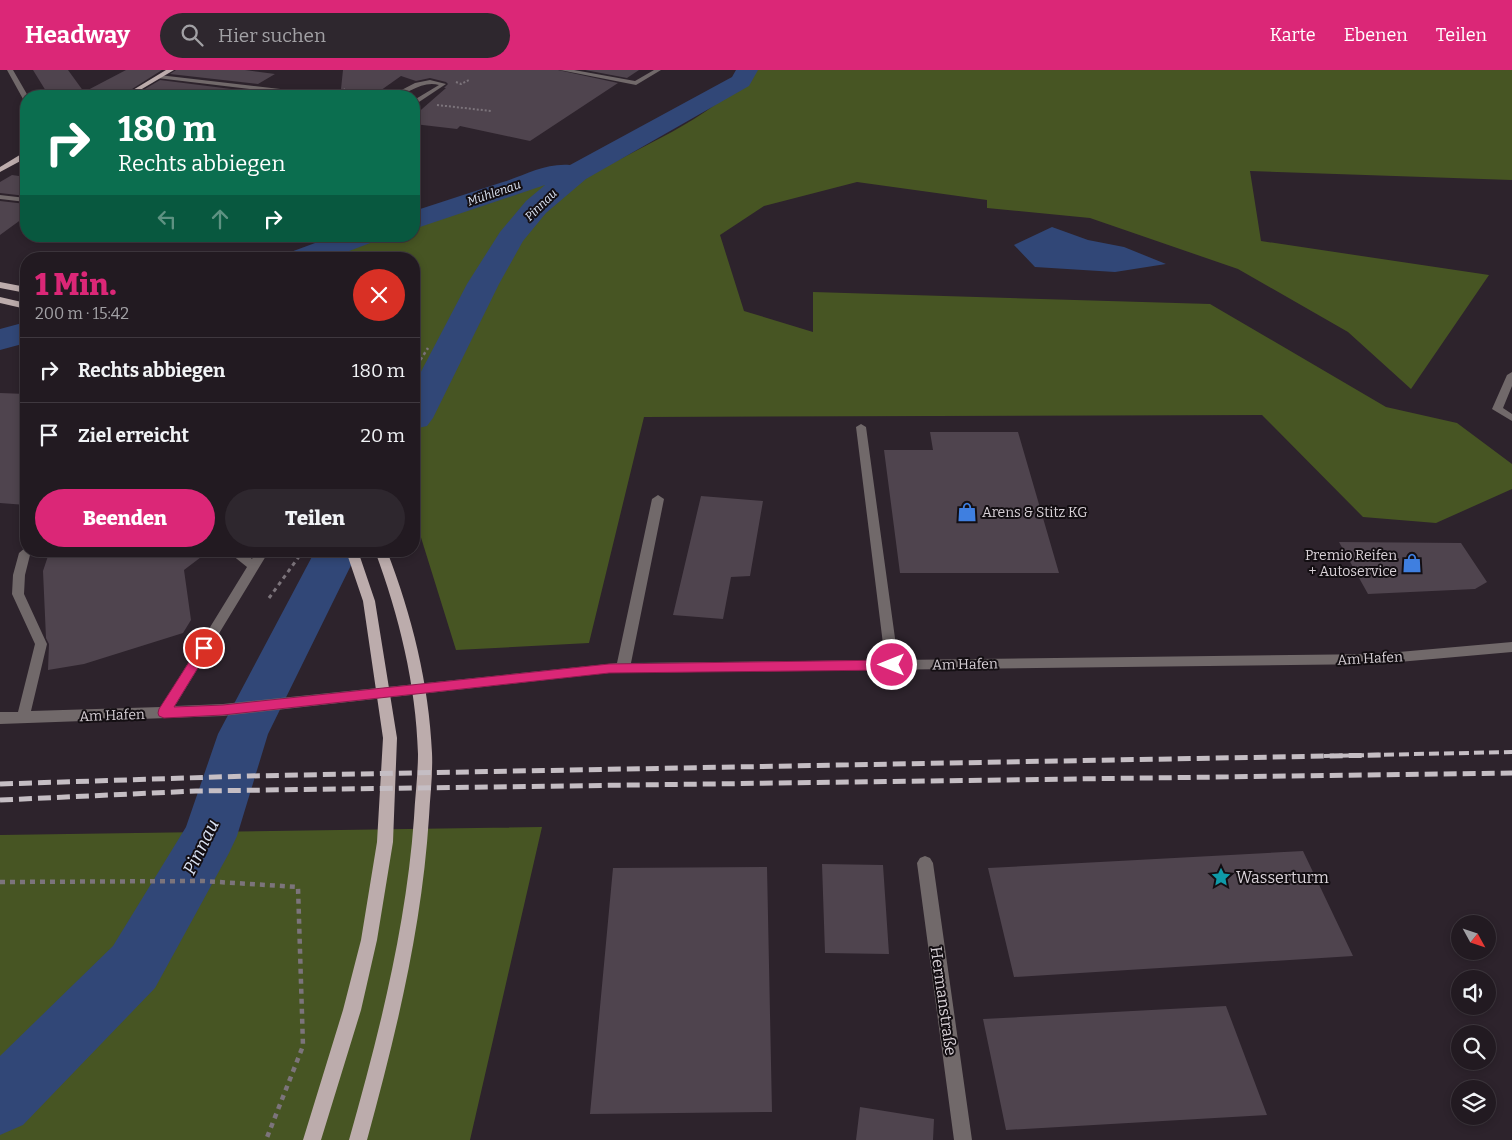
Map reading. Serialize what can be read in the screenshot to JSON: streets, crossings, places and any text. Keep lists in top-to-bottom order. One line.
{"streets":{"street":["Am Hafen","Hermanstraße"]},"water":["Mühlenau","Pinnau"],"places":{"shop":["Arens & Stitz KG","Premio Reifen + Autoservice"],"place":["Wasserturm"]},"north":"bottom right","page":{"header":"Headway","search":"Hier suchen","nav":["Karte","Ebenen","Teilen"],"turn":["180 m","Rechts abbiegen"],"heading":["1 Min.","200 m · 15:42"],"list":[{"name":"Rechts abbiegen","value":"180 m"},{"name":"Ziel erreicht","value":"20 m"}],"buttons":["Beenden","Teilen"]}}
